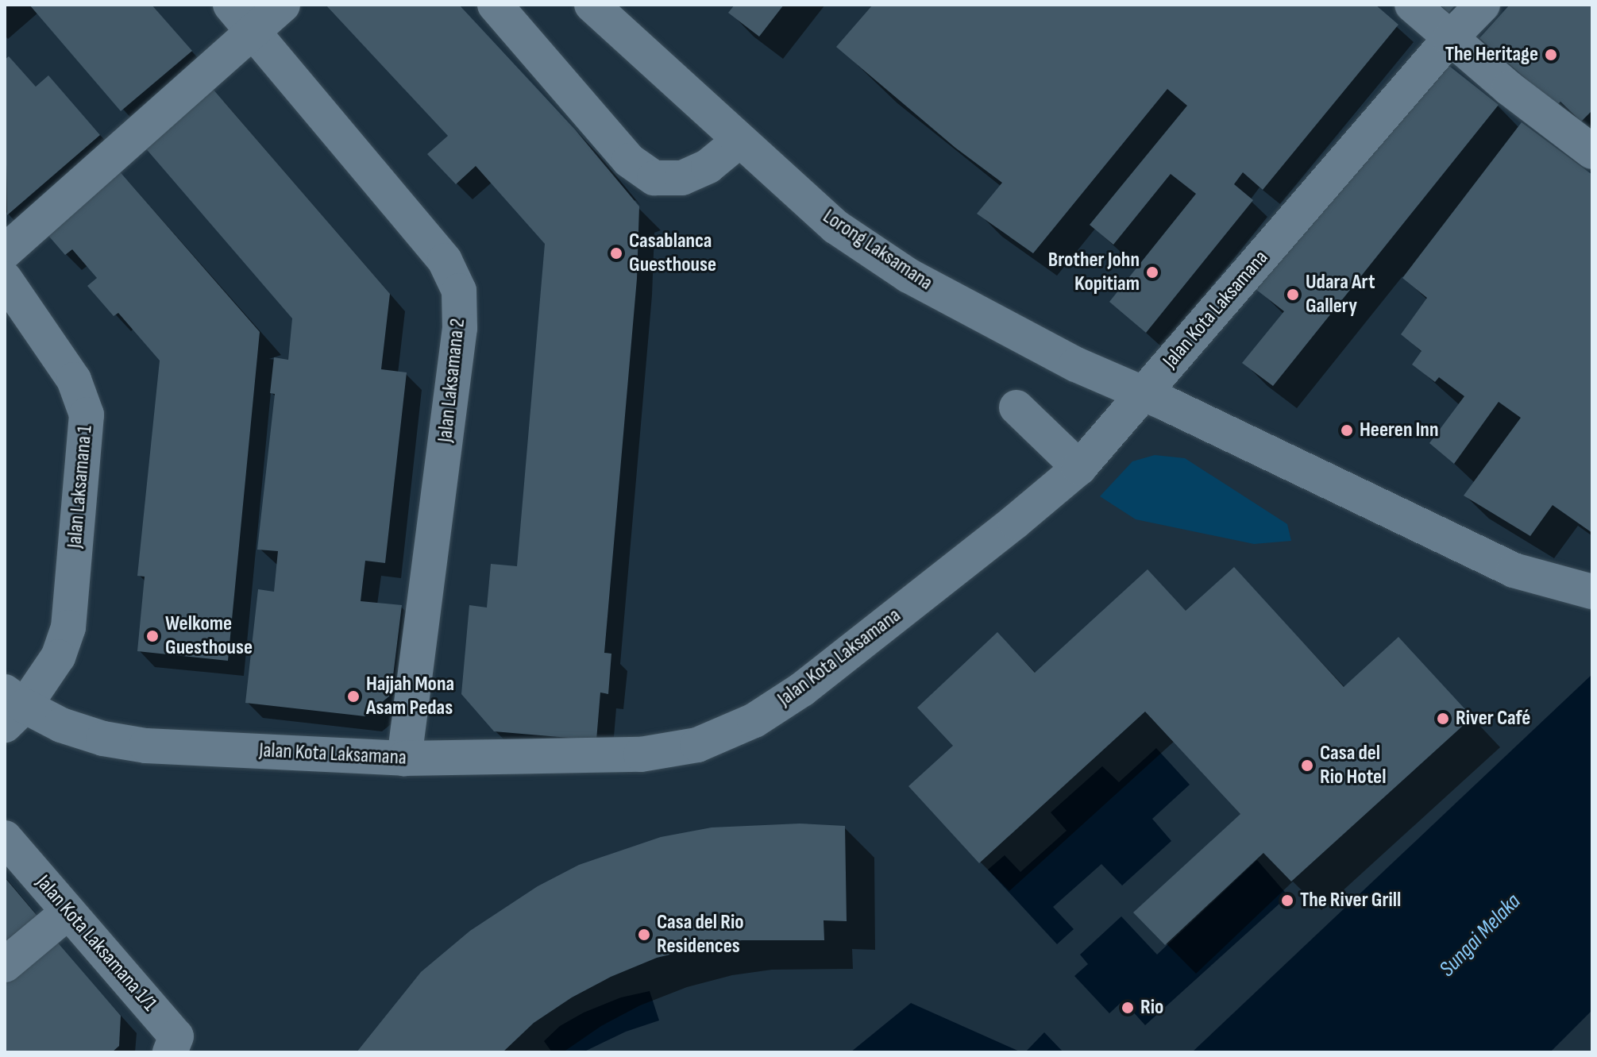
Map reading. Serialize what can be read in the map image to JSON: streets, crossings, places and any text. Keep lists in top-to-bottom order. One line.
{"streets":{"street":["Lorong Laksamana","Jalan Kota Laksamana","Jalan Laksamana 2","Jalan Laksamana 1","Jalan Kota Laksamana 1/1"]},"crossings":[["Lorong Laksamana","Jalan Kota Laksamana"],["Jalan Kota Laksamana","Jalan Laksamana 2"],["Jalan Kota Laksamana","Jalan Laksamana 1"]],"water":["Sungai Melaka"],"places":["The Heritage","Casablanca Guesthouse","Brother John Kopitiam","Udara Art Gallery","Heeren Inn","Welkome Guesthouse","Hajjah Mona Asam Pedas","River Café","Casa del Rio Hotel","The River Grill","Casa del Rio Residences","Rio"]}
